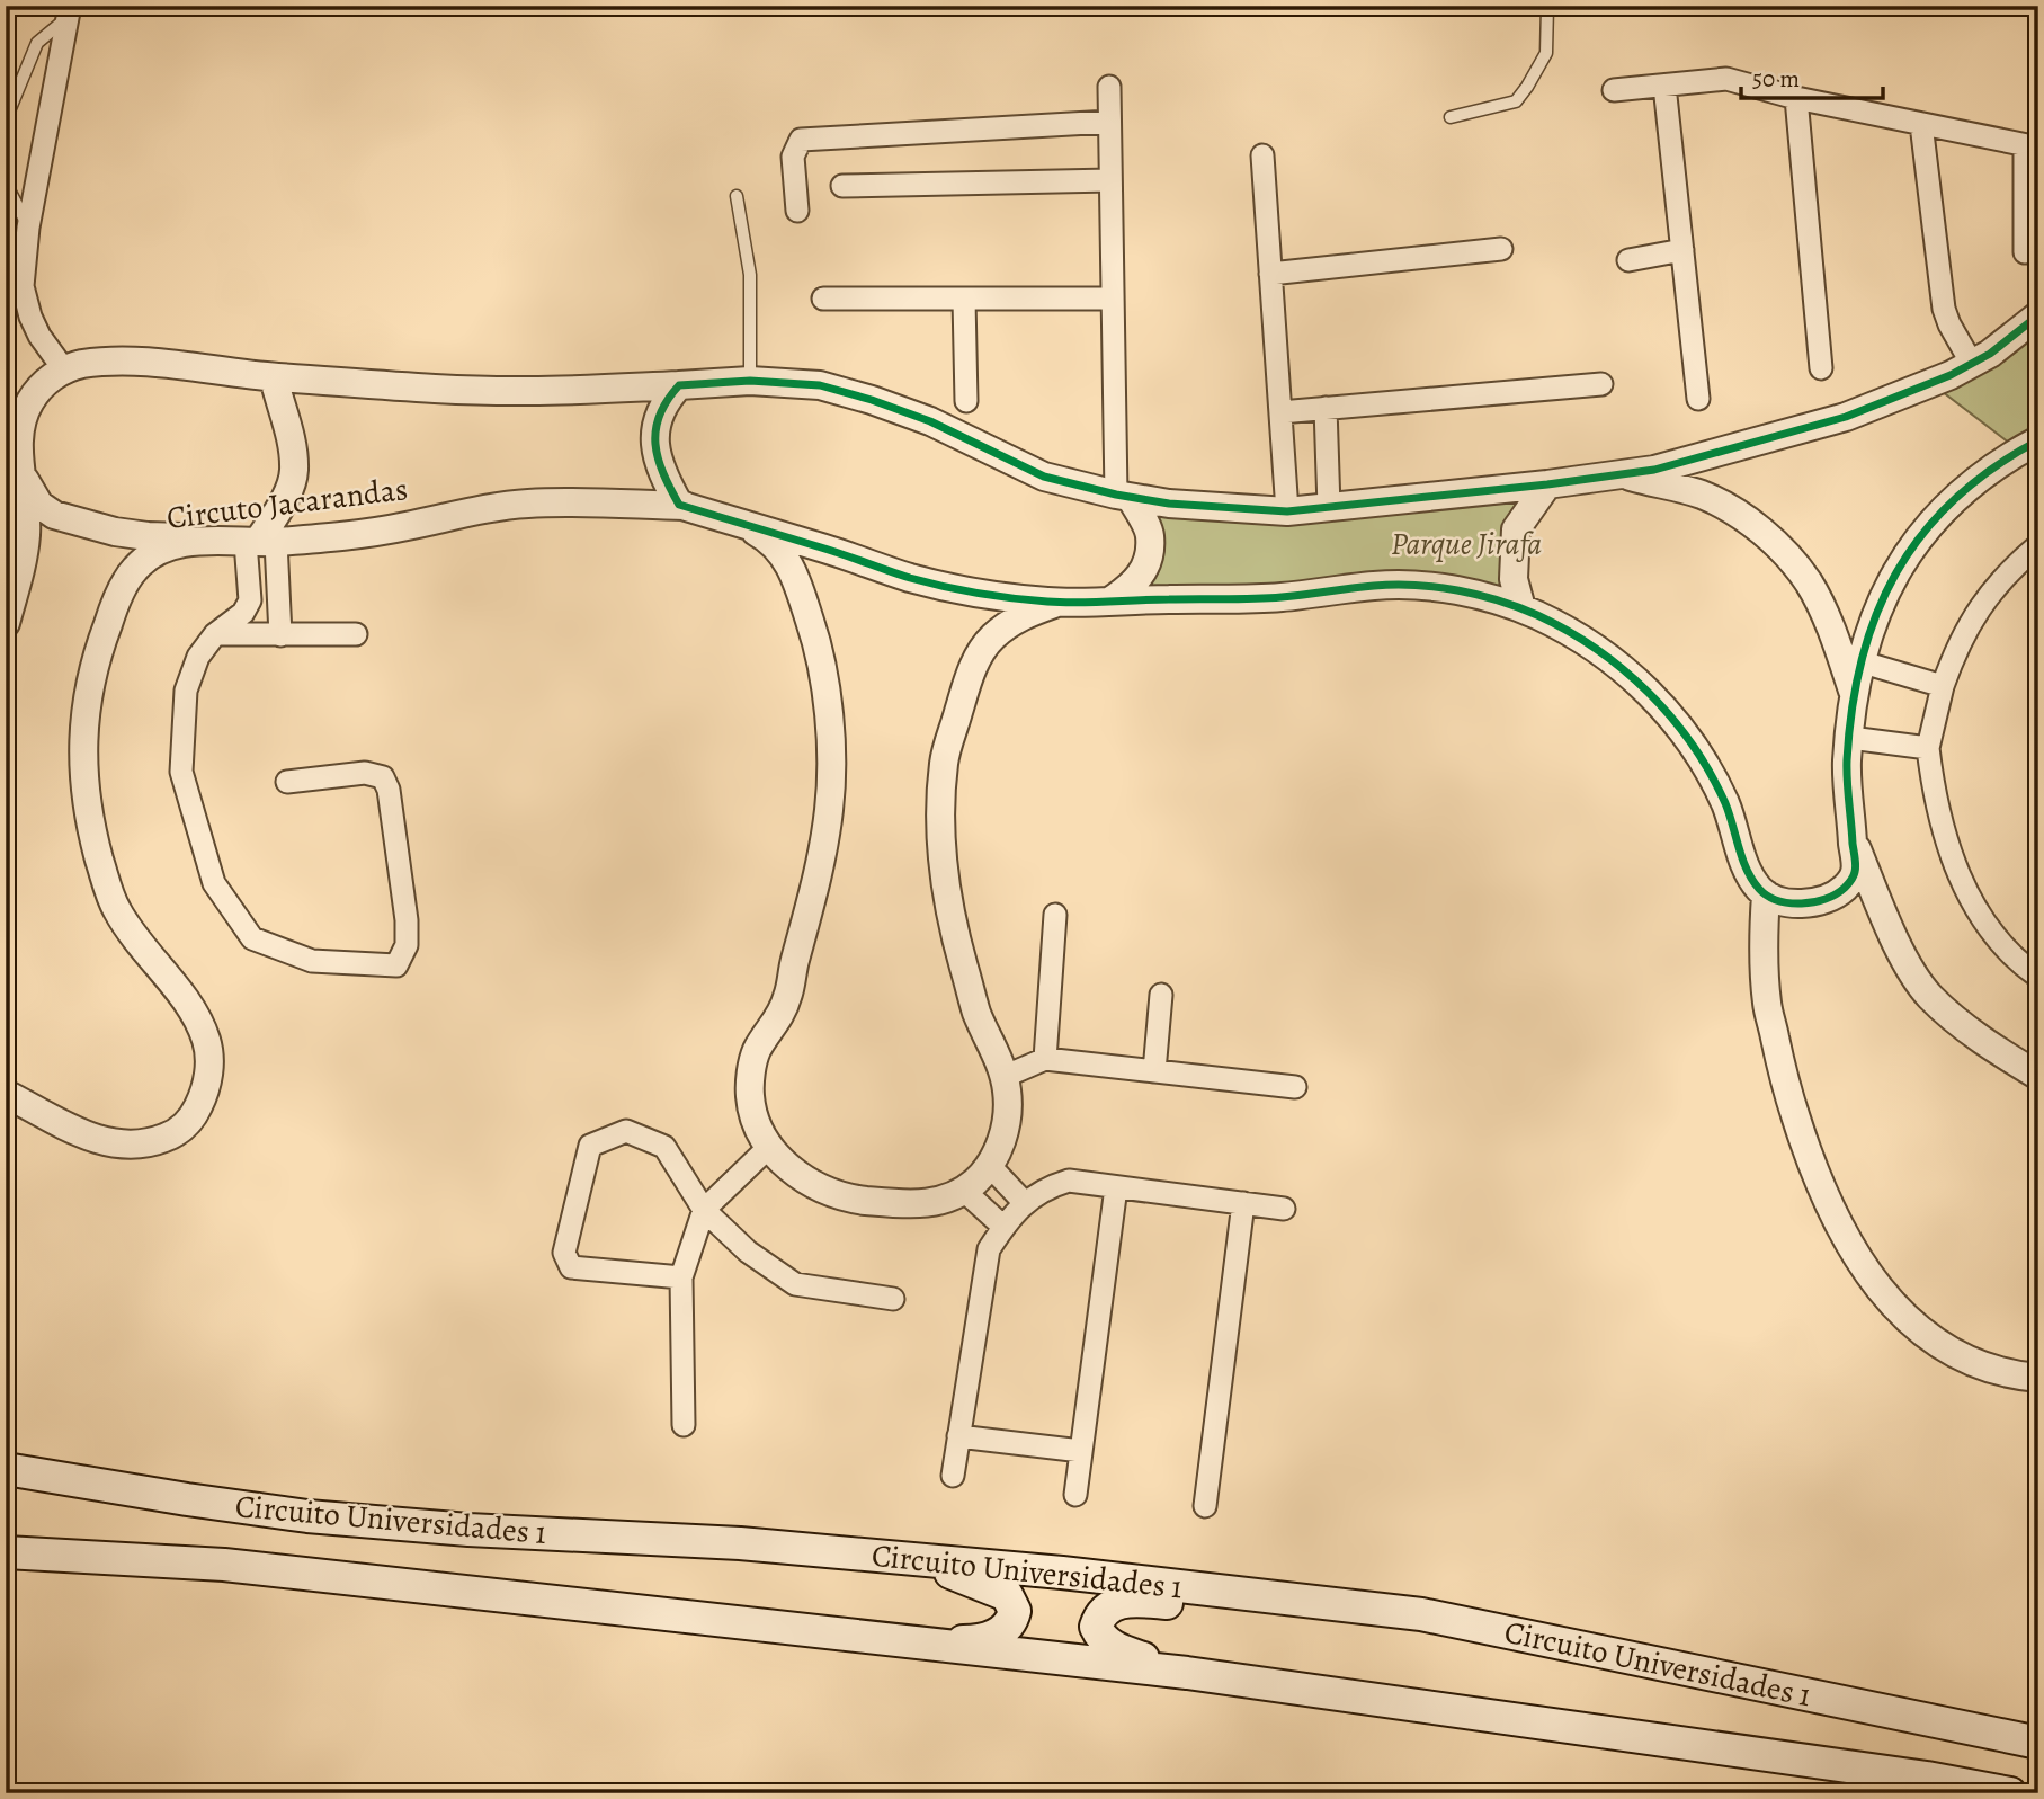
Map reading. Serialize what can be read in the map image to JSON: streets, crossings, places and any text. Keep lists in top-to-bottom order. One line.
{"streets":{"main road":["Circuito Universidades 1"],"street":["Circuto Jacarandas"]},"parks":["Parque Jirafa"],"scale_bar":"50 m"}
